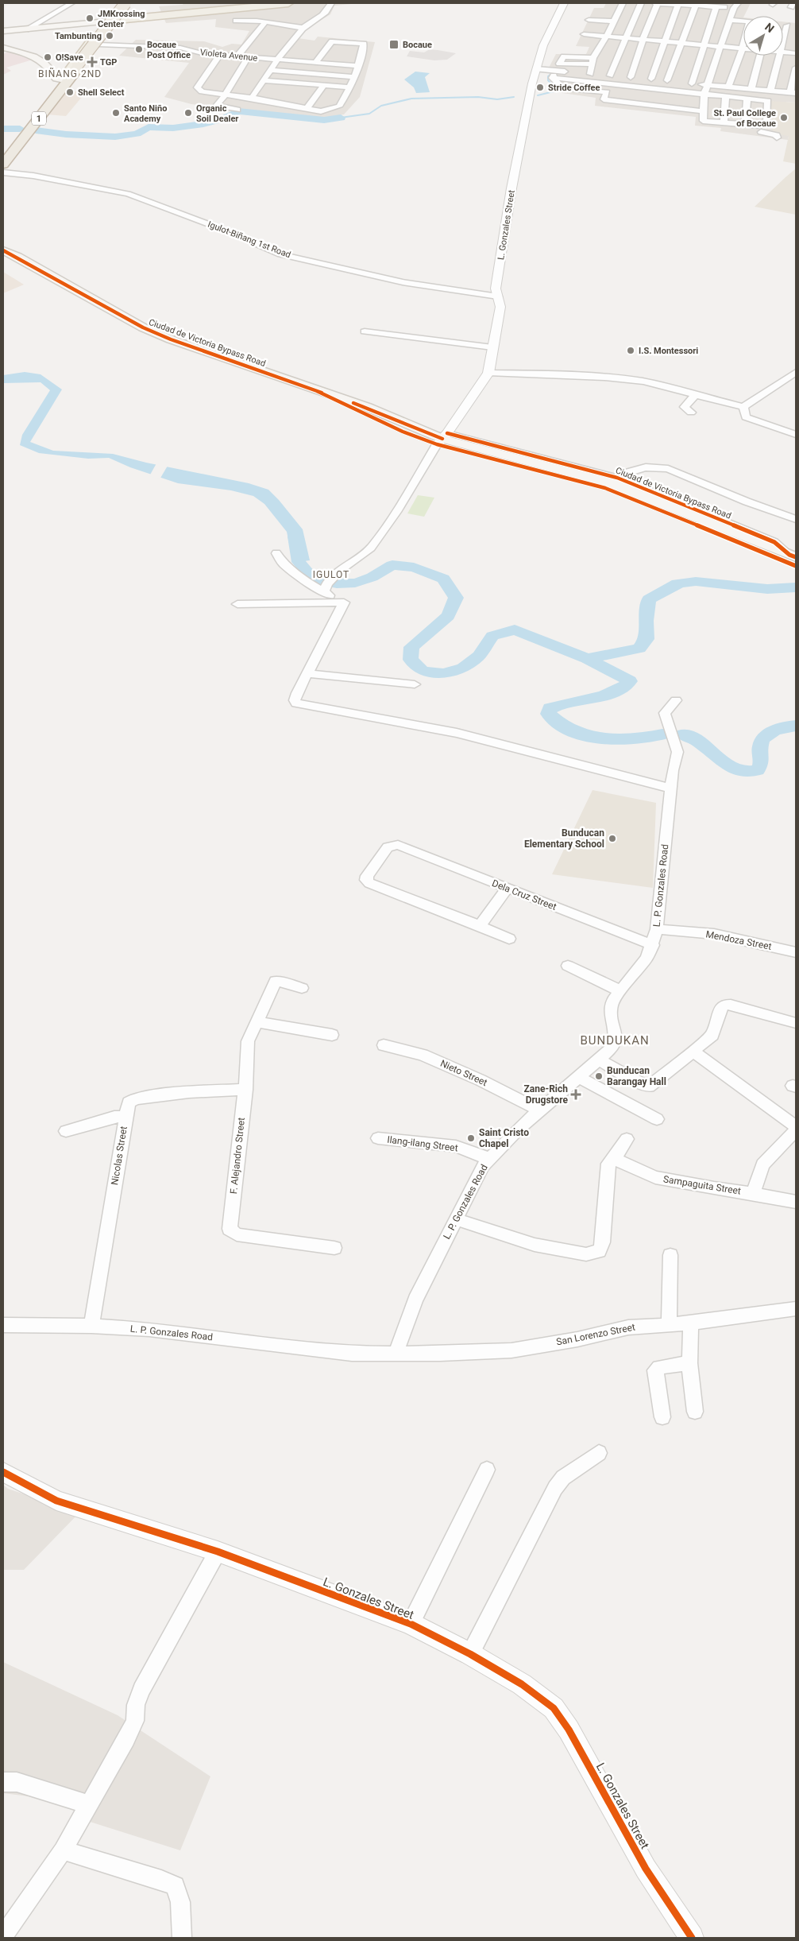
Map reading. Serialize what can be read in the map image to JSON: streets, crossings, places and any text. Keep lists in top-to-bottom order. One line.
{"streets":{"highway":["1"],"main road":["Ciudad de Victoria Bypass Road"],"street":["Violeta Avenue","L. Gonzales Street","Igulot-Biñang 1st Road","L. P. Gonzales Road","Dela Cruz Street","Mendoza Street","Nieto Street","Ilang-ilang Street","Nicolas Street","F. Alejandro Street","Sampaguita Street","San Lorenzo Street"]},"crossings":[["Violeta Avenue","1"],["L. Gonzales Street","Igulot-Biñang 1st Road"],["L. Gonzales Street","Ciudad de Victoria Bypass Road"],["L. P. Gonzales Road","Dela Cruz Street"],["L. P. Gonzales Road","Mendoza Street"],["L. P. Gonzales Road","Nieto Street"],["L. P. Gonzales Road","Ilang-ilang Street"],["L. P. Gonzales Road","Nicolas Street"],["L. P. Gonzales Road","San Lorenzo Street"],["Nicolas Street","F. Alejandro Street"]],"districts":["BIÑANG 2ND","IGULOT","BUNDUKAN"],"places":{"other":["JMKrossing Center","Tambunting","Bocaue Post Office","O!Save","Stride Coffee","Shell Select","Santo Niño Academy","Organic Soil Dealer","St. Paul College of Bocaue","I.S. Montessori","Bunducan Elementary School","Bunducan Barangay Hall","Saint Cristo Chapel"],"transit":["Bocaue"],"health":["TGP","Zane-Rich Drugstore"]},"north":"top right"}
